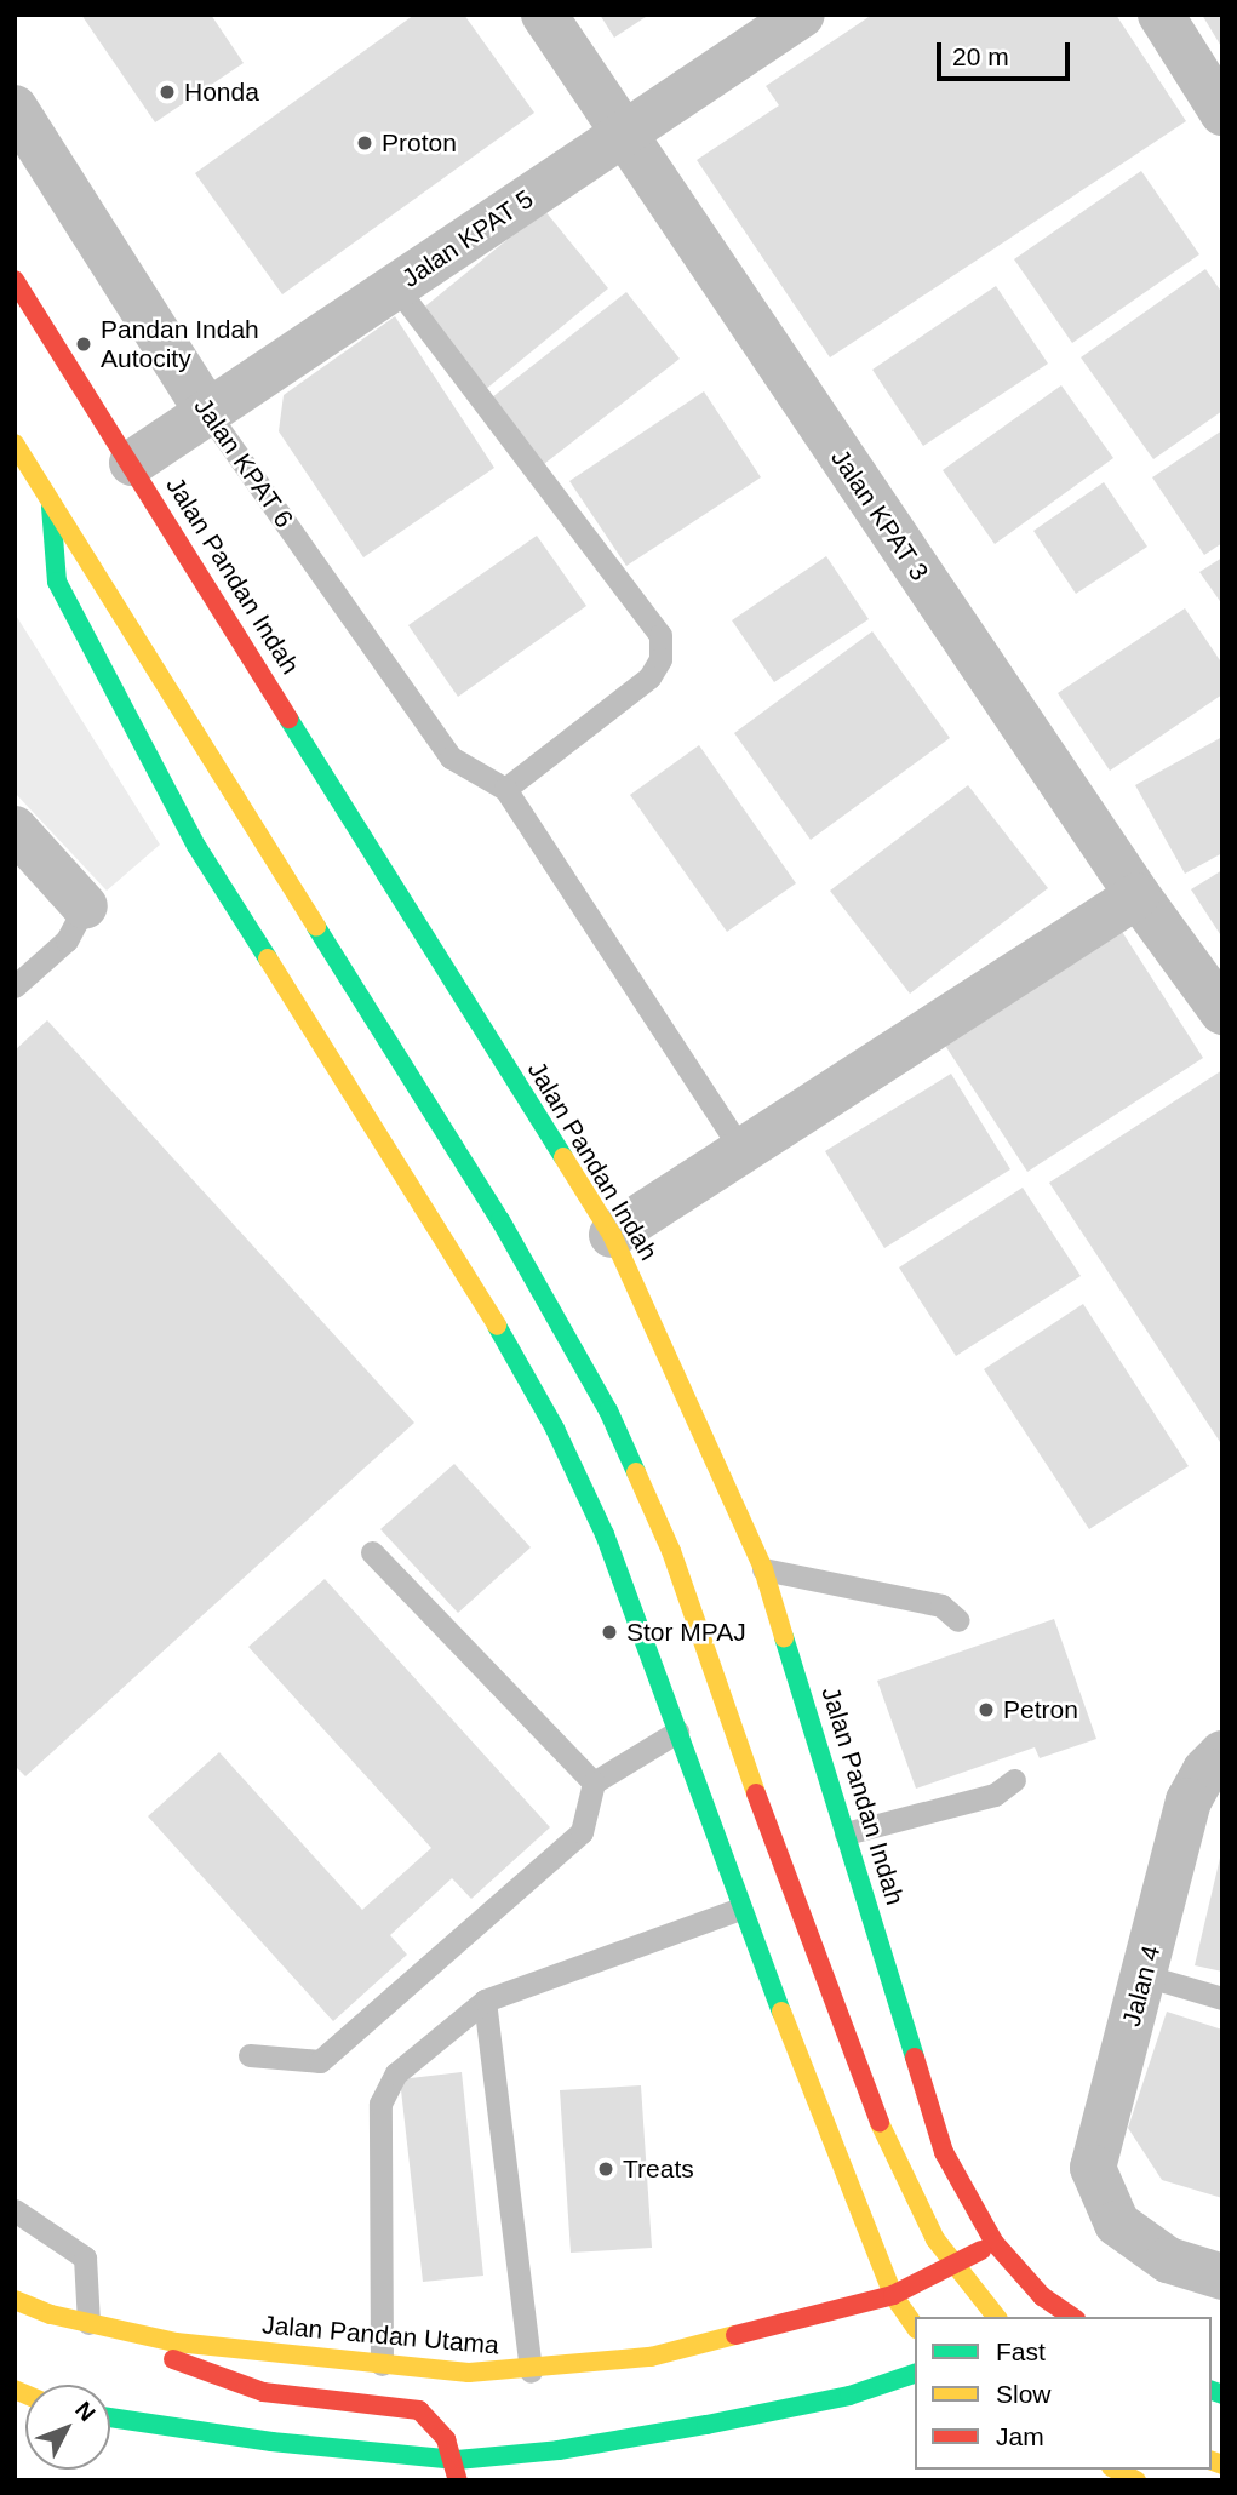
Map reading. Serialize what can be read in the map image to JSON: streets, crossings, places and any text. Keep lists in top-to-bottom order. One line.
{"streets":{"main road":["Jalan Pandan Indah","Jalan Pandan Utama"],"street":["Jalan KPAT 5","Jalan KPAT 6","Jalan KPAT 3","Jalan 4"]},"crossings":[["Jalan KPAT 5","Jalan KPAT 6"],["Jalan KPAT 5","Jalan KPAT 3"],["Jalan KPAT 5","Jalan Pandan Indah"],["Jalan Pandan Indah","Jalan Pandan Utama"]],"places":["Honda","Proton","Pandan Indah Autocity","Stor MPAJ","Petron","Treats"],"legend":["Fast","Slow","Jam"],"scale_bar":"20 m","north":"top right"}
